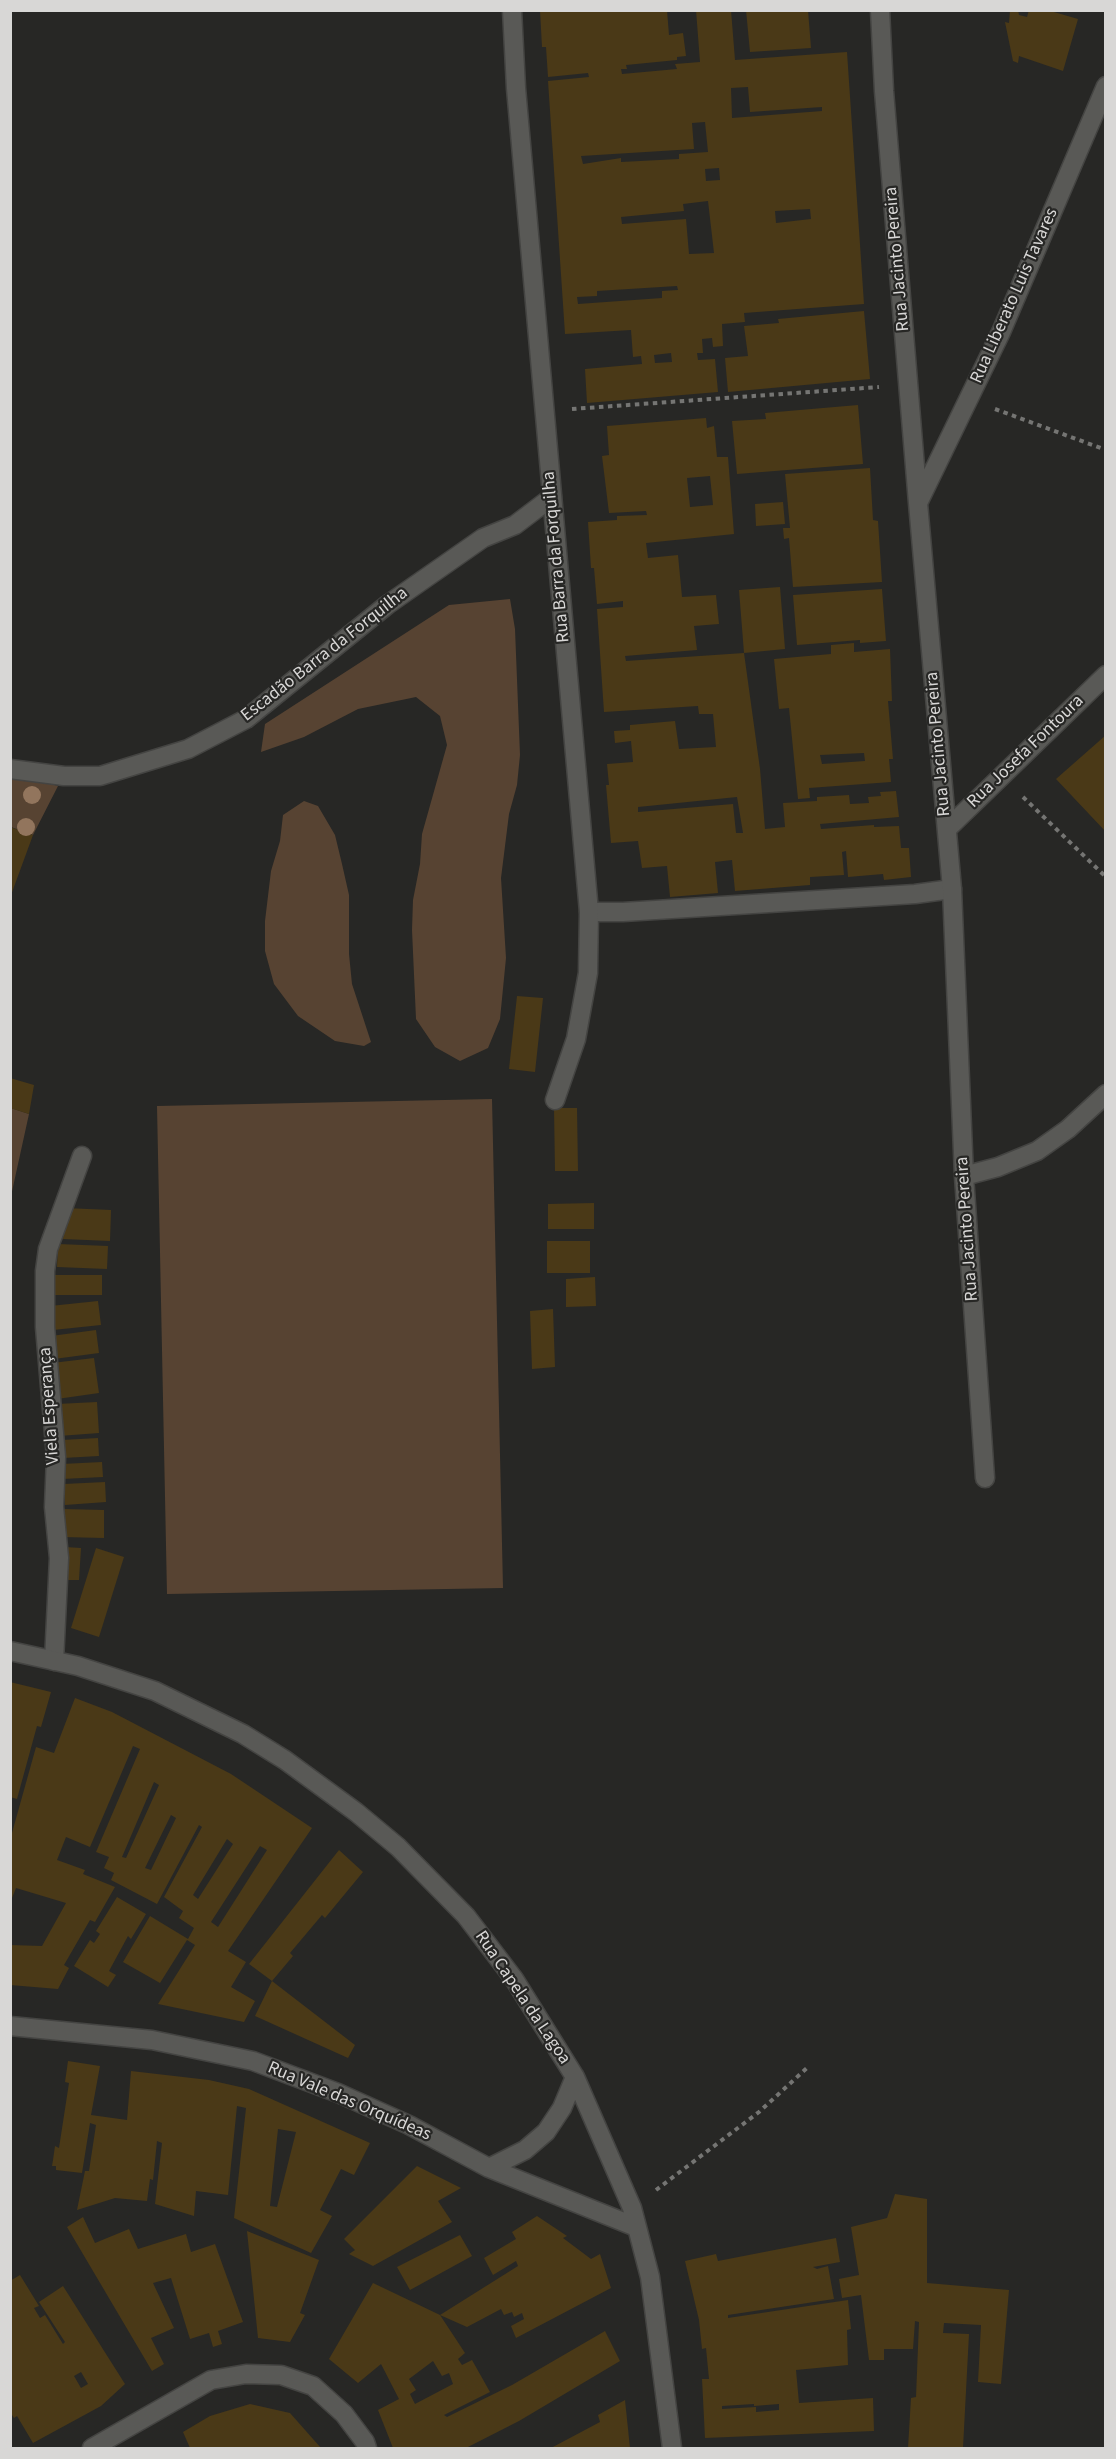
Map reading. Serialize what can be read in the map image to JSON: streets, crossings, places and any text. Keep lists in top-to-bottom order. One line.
{"streets":{"street":["Rua Jacinto Pereira","Rua Liberato Luis Tavares","Rua Barra da Forquilha","Escadão Barra da Forquilha","Rua Josefa Fontoura","Viela Esperança","Rua Capela da Lagoa","Rua Vale das Orquídeas"]},"crossings":[["Rua Jacinto Pereira","Rua Liberato Luis Tavares"],["Rua Jacinto Pereira","Rua Josefa Fontoura"],["Rua Barra da Forquilha","Escadão Barra da Forquilha"],["Viela Esperança","Rua Capela da Lagoa"],["Rua Capela da Lagoa","Rua Vale das Orquídeas"]]}
